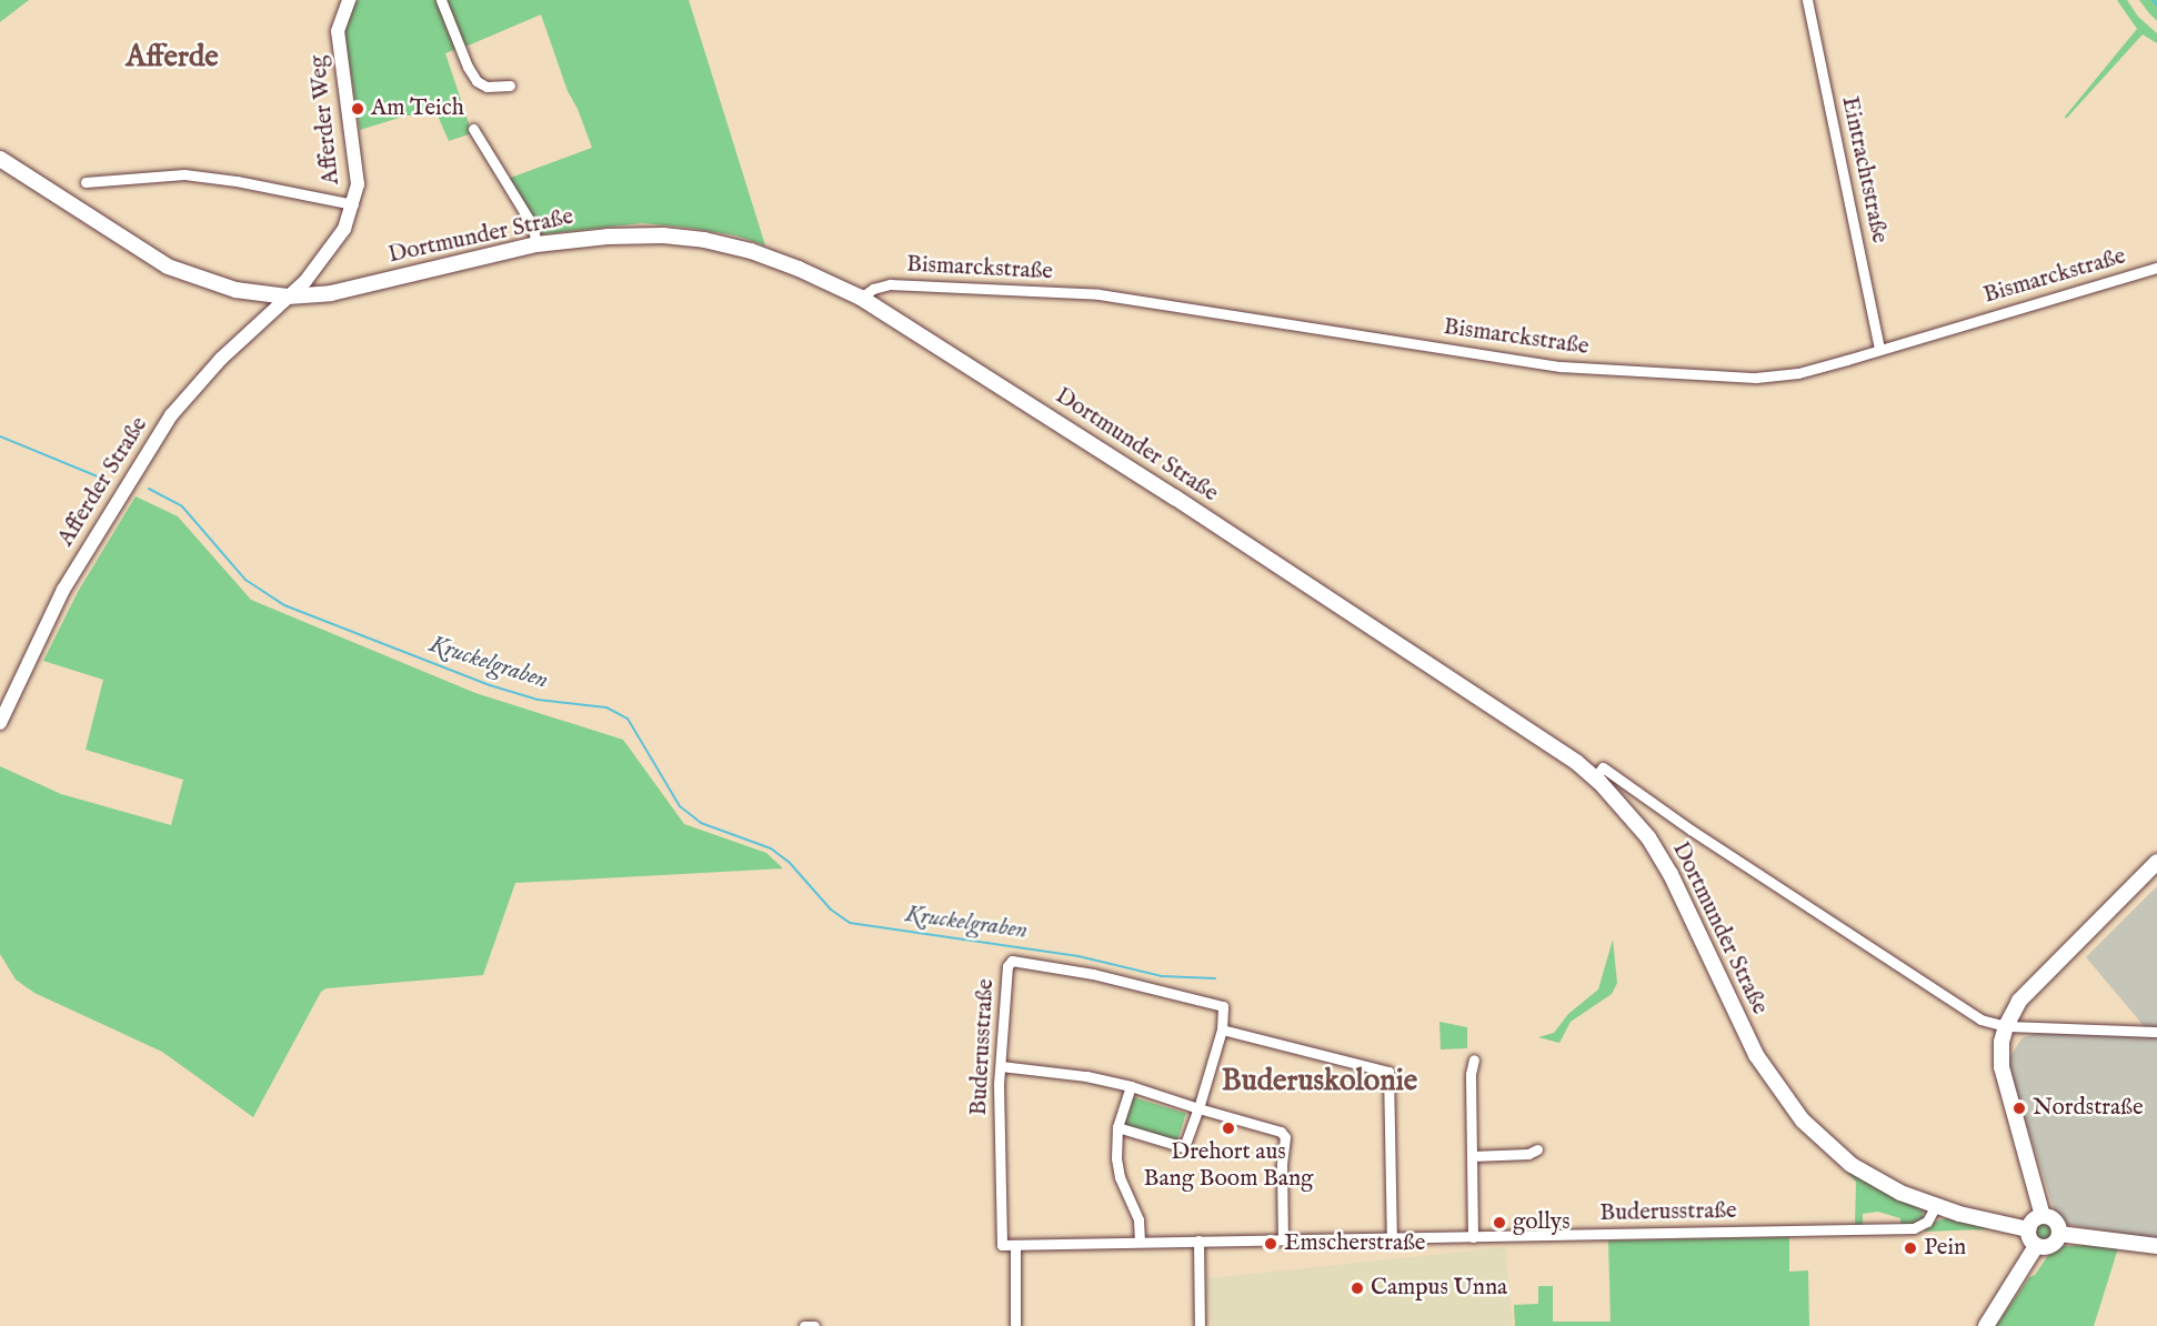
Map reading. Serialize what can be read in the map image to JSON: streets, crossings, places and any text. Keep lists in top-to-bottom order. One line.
{"streets":{"main road":["Dortmunder Straße"],"street":["Afferder Weg","Eintrachtstraße","Bismarckstraße","Afferder Straße","Buderusstraße"]},"crossings":[["Afferder Weg","Dortmunder Straße"],["Afferder Weg","Afferder Straße"],["Eintrachtstraße","Bismarckstraße"],["Dortmunder Straße","Bismarckstraße"],["Dortmunder Straße","Afferder Straße"],["Dortmunder Straße","Buderusstraße"]],"districts":["Afferde","Buderuskolonie"],"water":["Kruckelgraben"],"places":["Am Teich","Nordstraße","Drehort aus Bang Boom Bang","gollys","Emscherstraße","Pein","Campus Unna"]}
